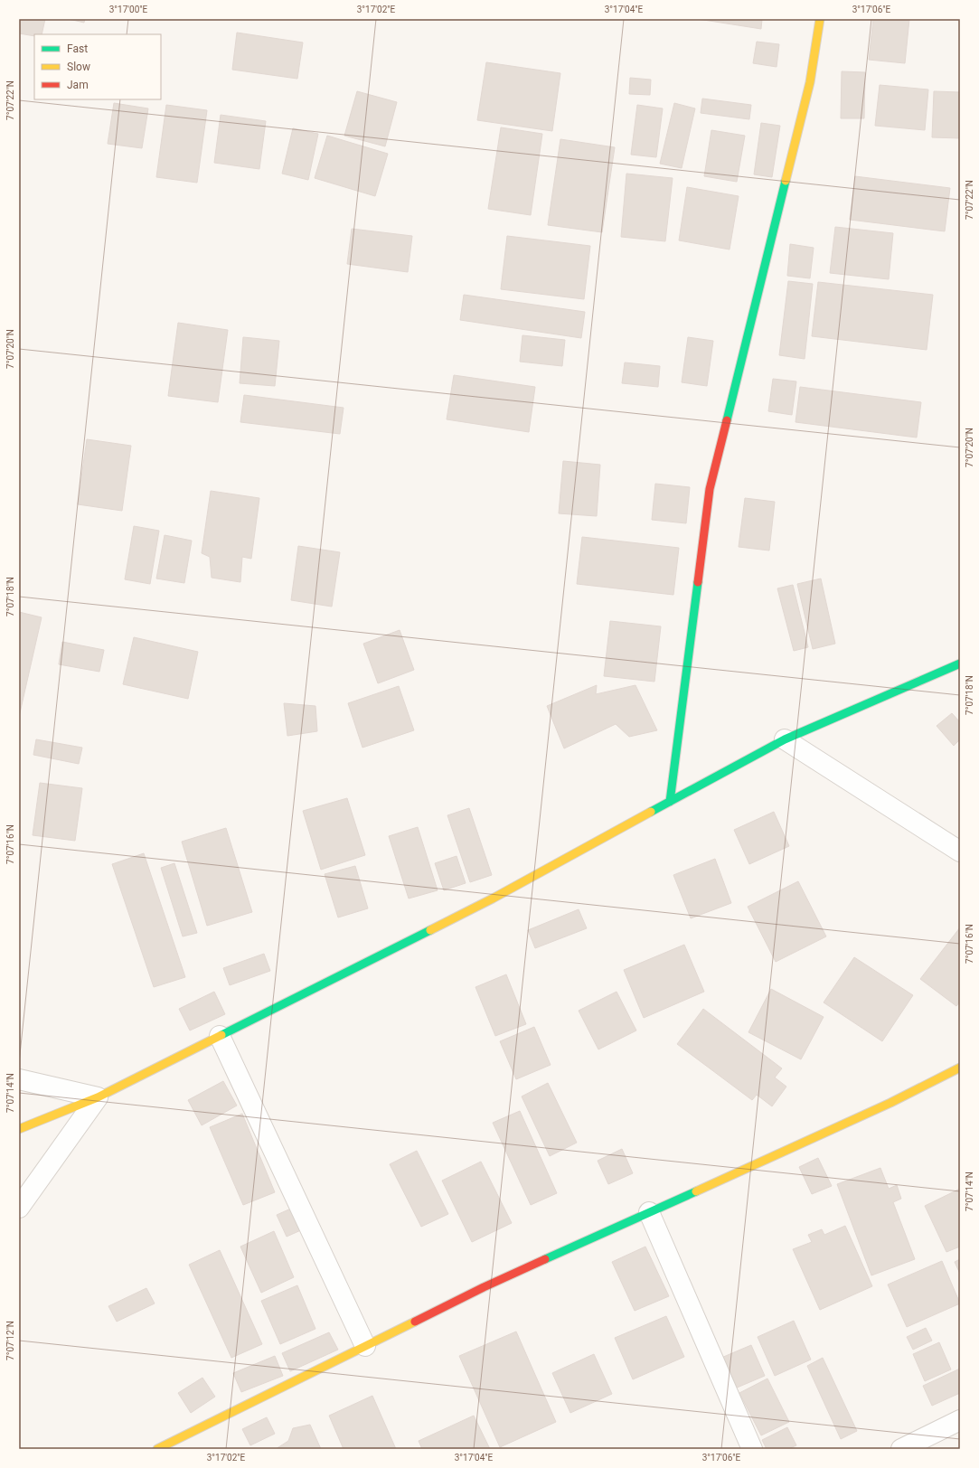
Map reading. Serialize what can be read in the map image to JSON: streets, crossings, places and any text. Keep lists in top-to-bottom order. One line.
{"legend":["Fast","Slow","Jam"],"coordinates":["3°17'00\"E","3°17'02\"E","3°17'04\"E","3°17'06\"E","7°07'22\"N","7°07'20\"N","7°07'18\"N","7°07'16\"N","7°07'14\"N","7°07'12\"N"]}
